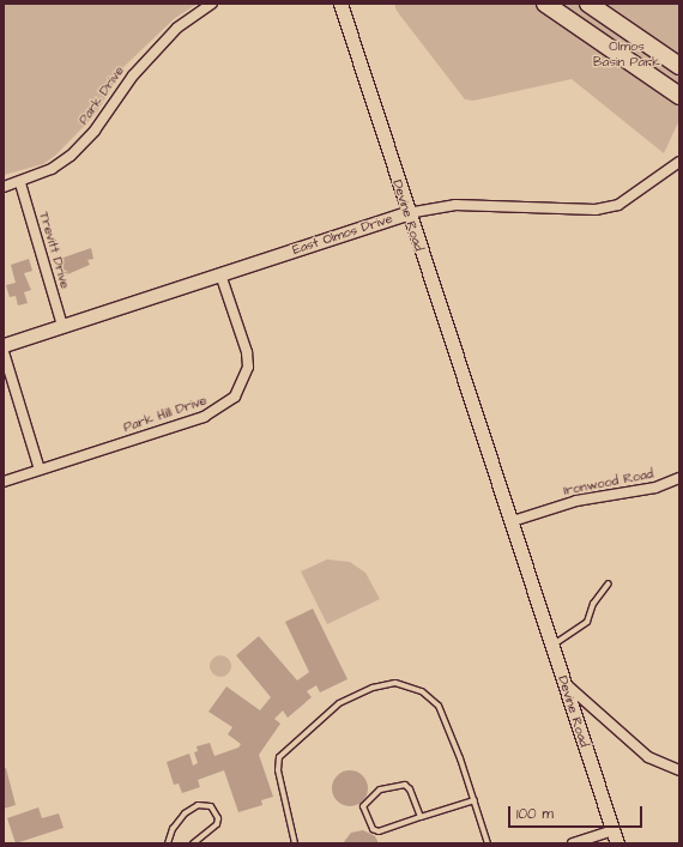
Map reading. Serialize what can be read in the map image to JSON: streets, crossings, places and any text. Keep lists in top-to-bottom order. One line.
{"streets":{"street":["Park Drive","Devine Road","East Olmos Drive","Trevitt Drive","Park Hill Drive","Ironwood Road"]},"crossings":[["Park Drive","Trevitt Drive"],["Devine Road","East Olmos Drive"],["Devine Road","Ironwood Road"],["East Olmos Drive","Trevitt Drive"],["East Olmos Drive","Park Hill Drive"]],"parks":["Olmos Basin Park"],"scale_bar":"100 m"}
